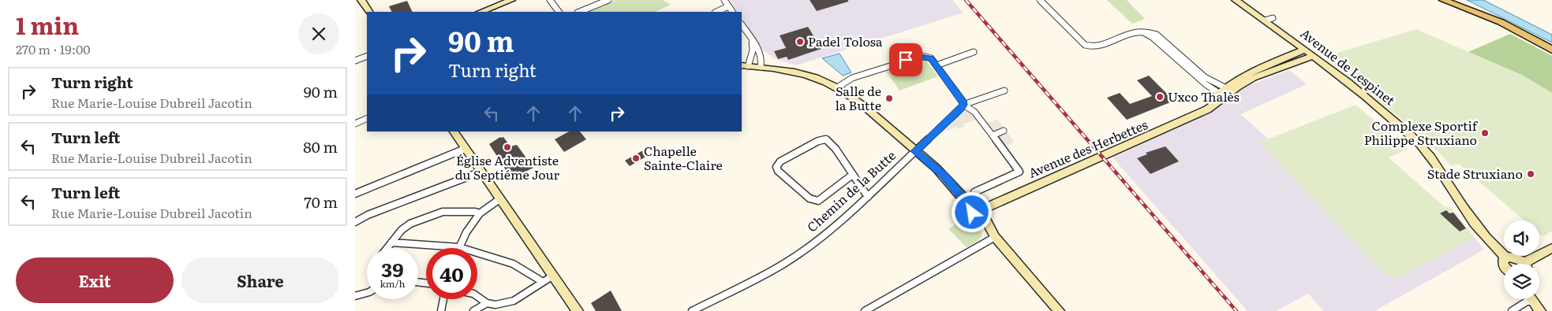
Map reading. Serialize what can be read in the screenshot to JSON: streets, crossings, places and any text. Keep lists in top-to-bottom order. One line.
{"streets":{"street":["Avenue de Lespinet","Avenue des Herbettes","Chemin de la Butte"]},"crossings":[["Avenue de Lespinet","Avenue des Herbettes"],["Avenue des Herbettes","Chemin de la Butte"]],"places":["Padel Tolosa","Uxco Thalès","Salle de la Butte","Complexe Sportif Philippe Struxiano","Église Adventiste du Septiéme Jour","Chapelle Sainte-Claire","Stade Struxiano"],"page":{"heading":["1 min","270 m · 19:00"],"turn":["90 m","Turn right"],"list":[{"name":"Turn right","note":"Rue Marie-Louise Dubreil Jacotin","value":"90 m"},{"name":"Turn left","note":"Rue Marie-Louise Dubreil Jacotin","value":"80 m"},{"name":"Turn left","note":"Rue Marie-Louise Dubreil Jacotin","value":"70 m"}],"speed":"39 km/h","limit":"40","buttons":["Exit","Share"]}}
